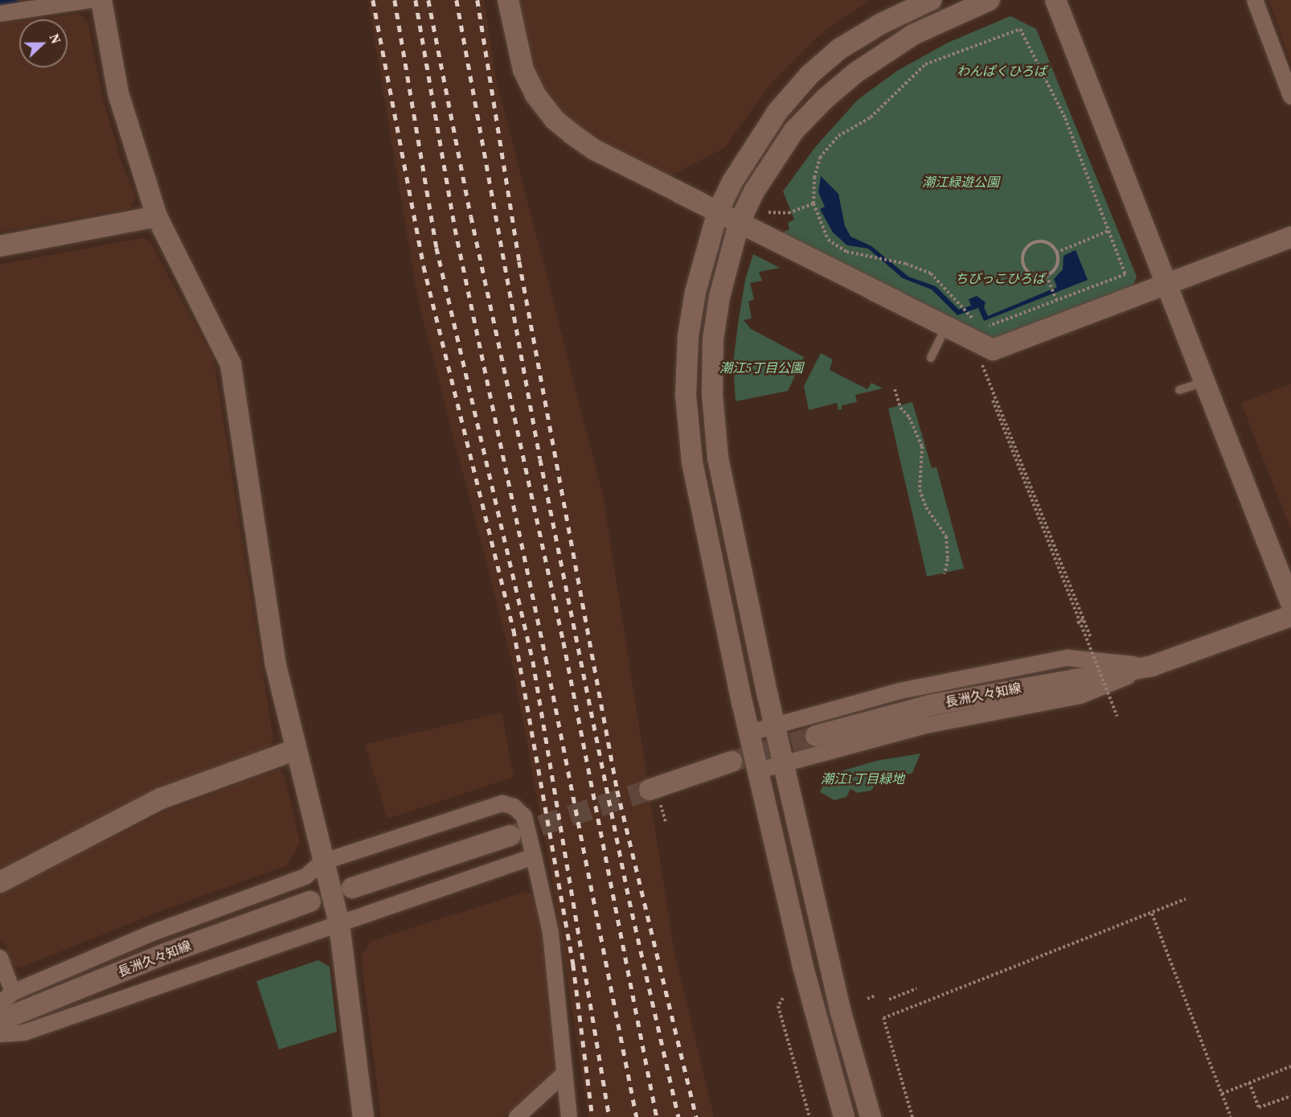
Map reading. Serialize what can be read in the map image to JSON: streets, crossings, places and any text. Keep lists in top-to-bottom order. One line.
{"streets":{"street":["長洲久々知線"]},"parks":["わんぱくひろば","潮江緑遊公園","ちびっこひろば","潮江5丁目公園","潮江1丁目緑地"],"north":"right"}
